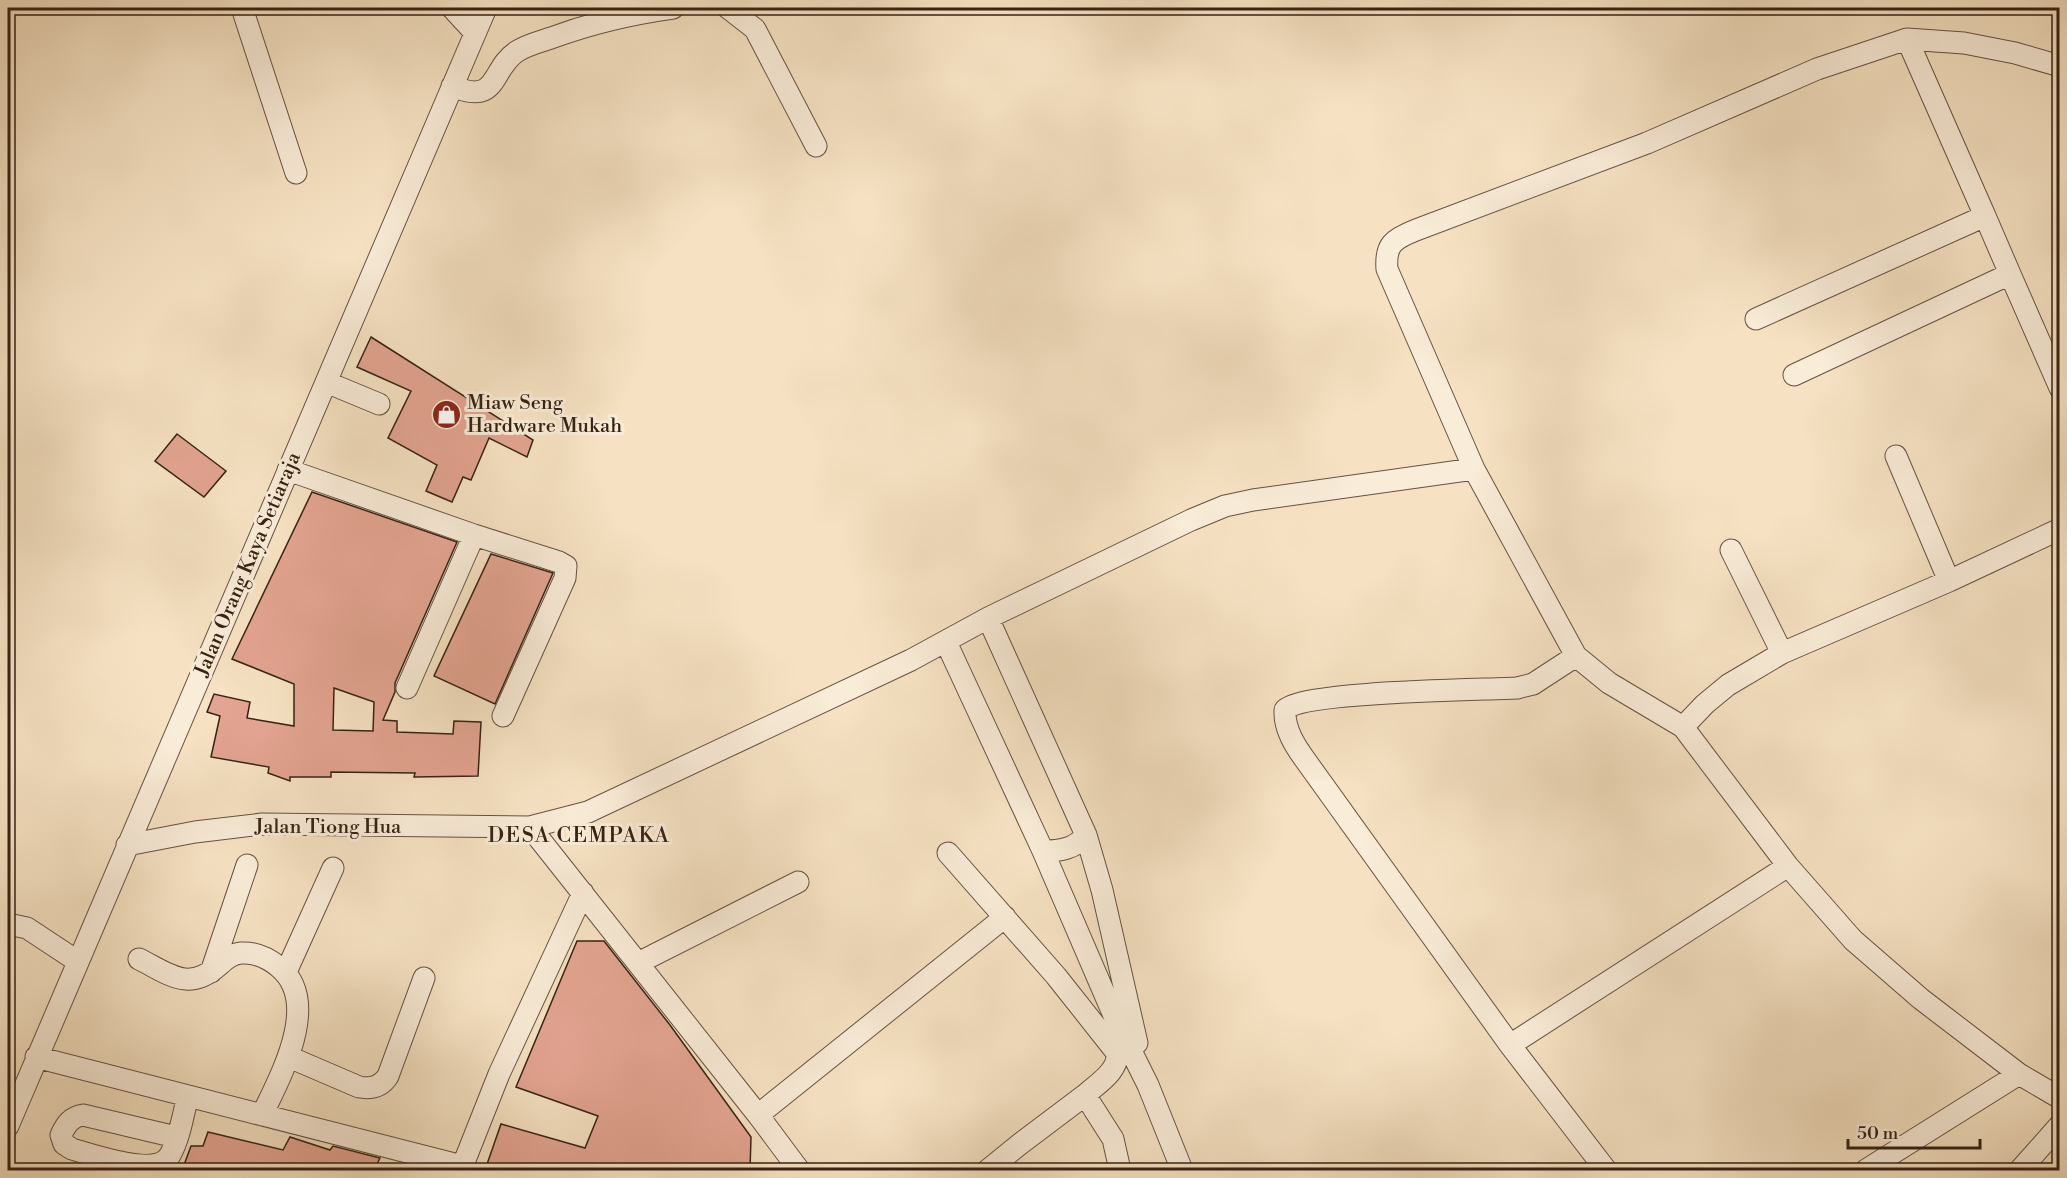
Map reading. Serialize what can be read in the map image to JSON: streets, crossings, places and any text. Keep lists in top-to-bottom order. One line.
{"streets":{"street":["Jalan Orang Kaya Setiaraja","Jalan Tiong Hua"]},"crossings":[["Jalan Orang Kaya Setiaraja","Jalan Tiong Hua"]],"districts":["DESA CEMPAKA"],"places":{"shop":["Miaw Seng Hardware Mukah"]},"scale_bar":"50 m"}
